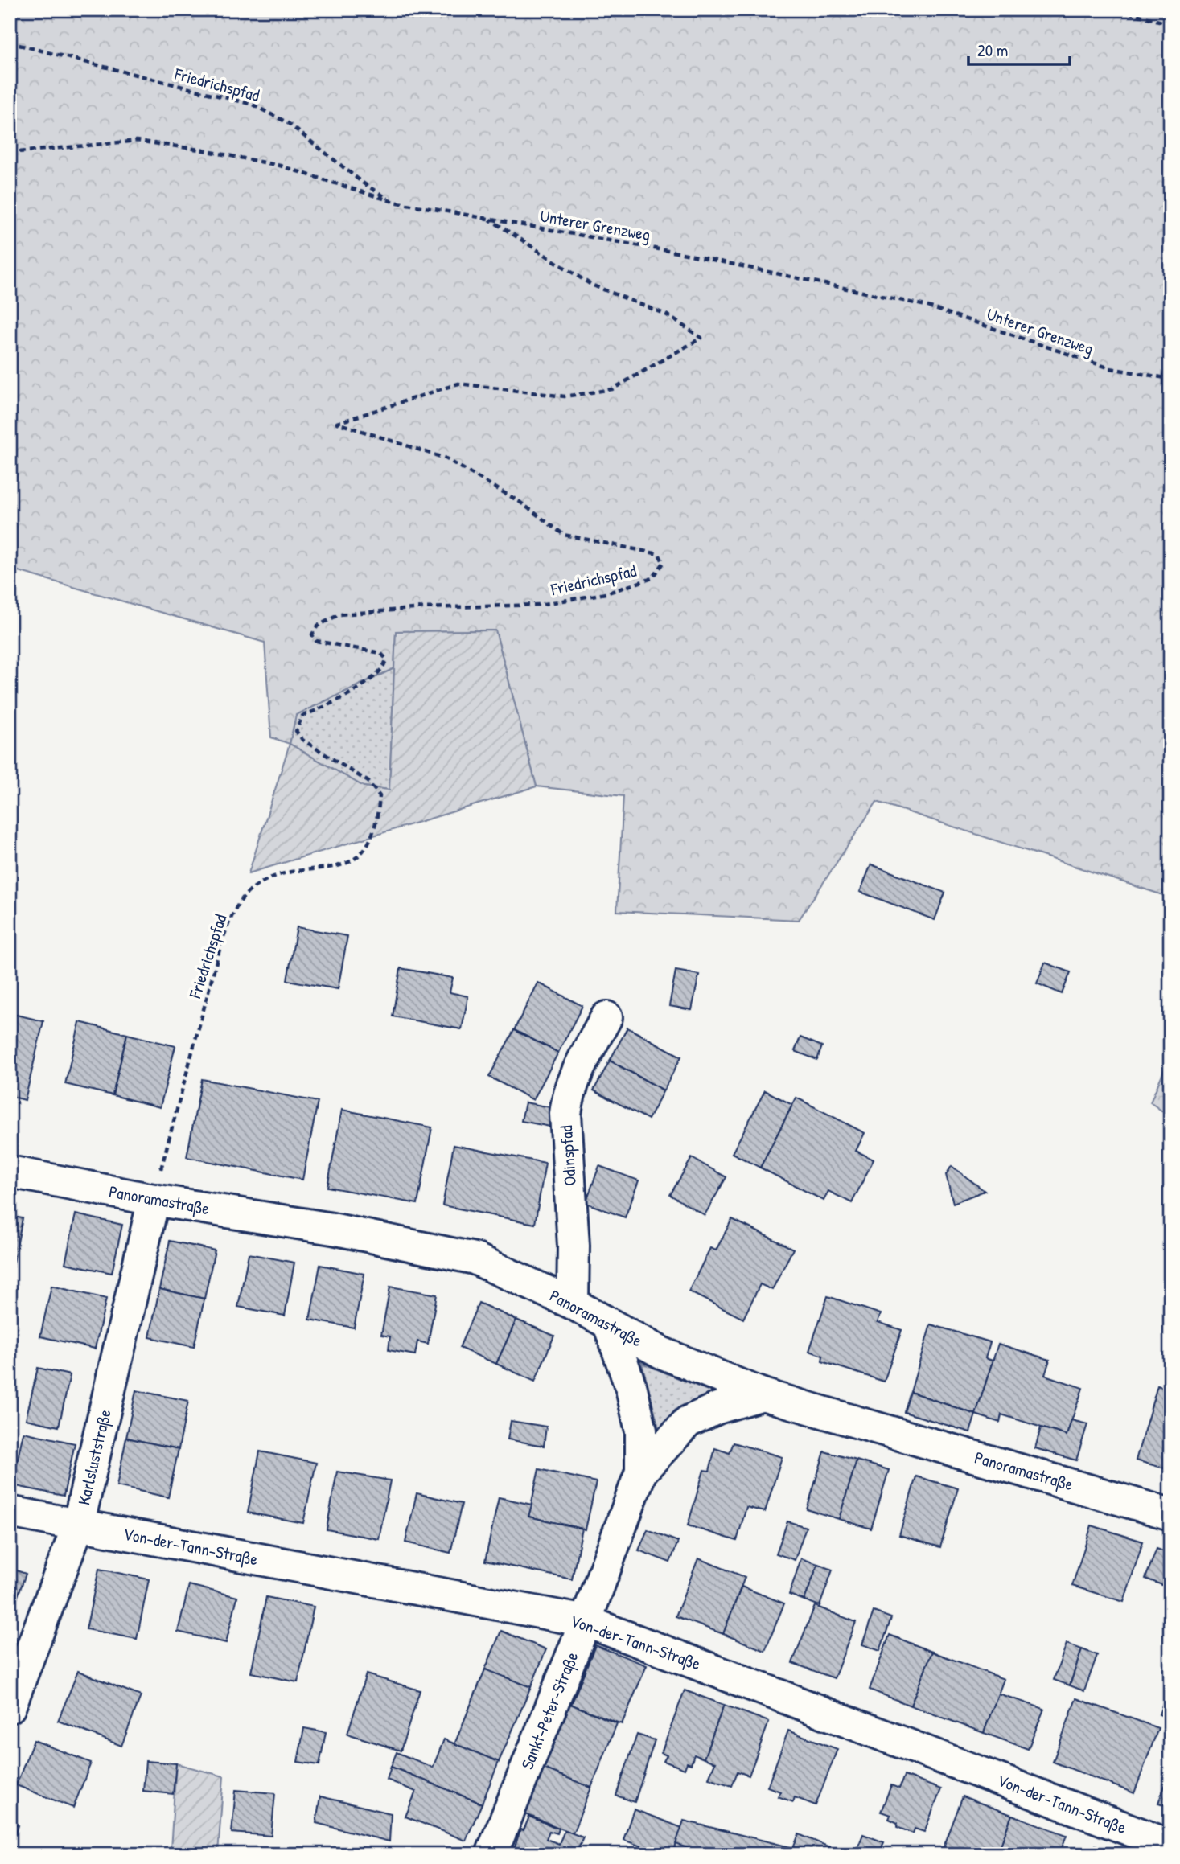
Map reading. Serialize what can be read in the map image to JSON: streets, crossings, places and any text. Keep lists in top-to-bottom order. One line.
{"streets":{"street":["Odinspfad","Panoramastraße","Karlsluststraße","Von-der-Tann-Straße","Sankt-Peter-Straße"],"path":["Friedrichspfad","Unterer Grenzweg"]},"crossings":[["Friedrichspfad","Unterer Grenzweg"],["Odinspfad","Panoramastraße"],["Panoramastraße","Karlsluststraße"],["Panoramastraße","Sankt-Peter-Straße"],["Karlsluststraße","Von-der-Tann-Straße"],["Von-der-Tann-Straße","Sankt-Peter-Straße"]],"scale_bar":"20 m"}
